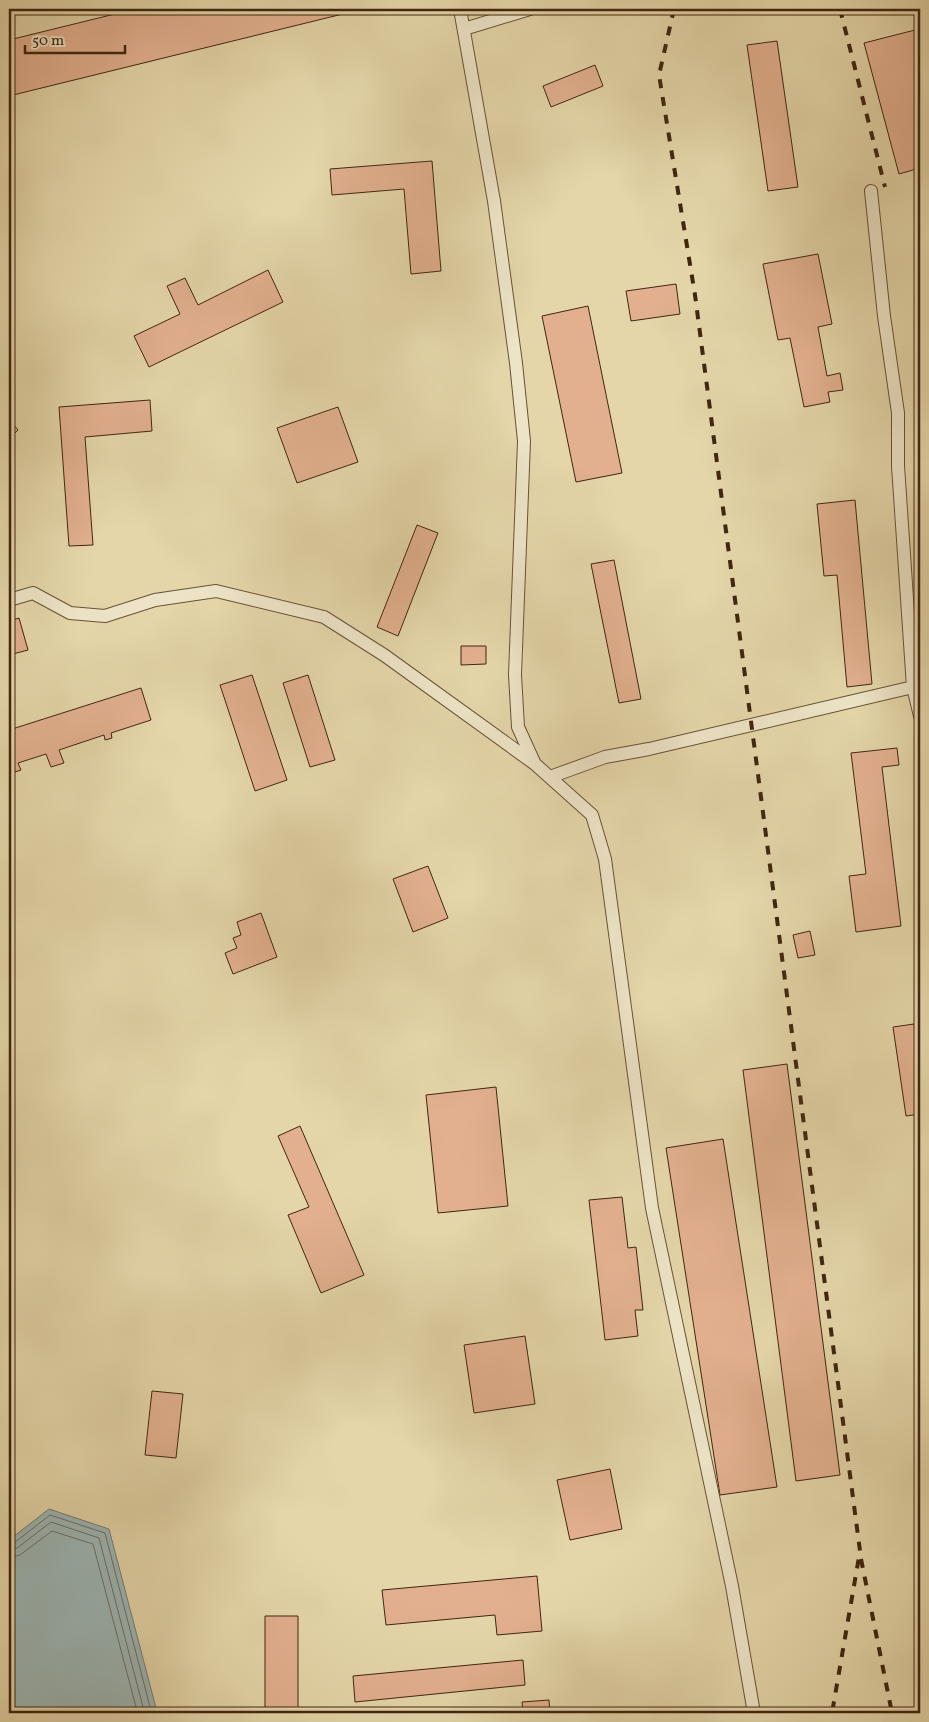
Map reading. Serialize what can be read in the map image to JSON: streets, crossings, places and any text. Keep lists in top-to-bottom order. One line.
{"scale_bar":"50 m"}
